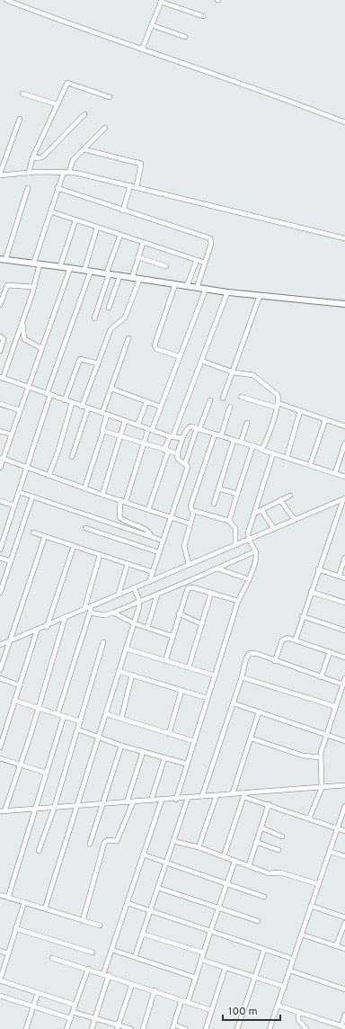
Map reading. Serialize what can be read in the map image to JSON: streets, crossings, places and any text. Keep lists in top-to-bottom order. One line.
{"scale_bar":"100 m"}
